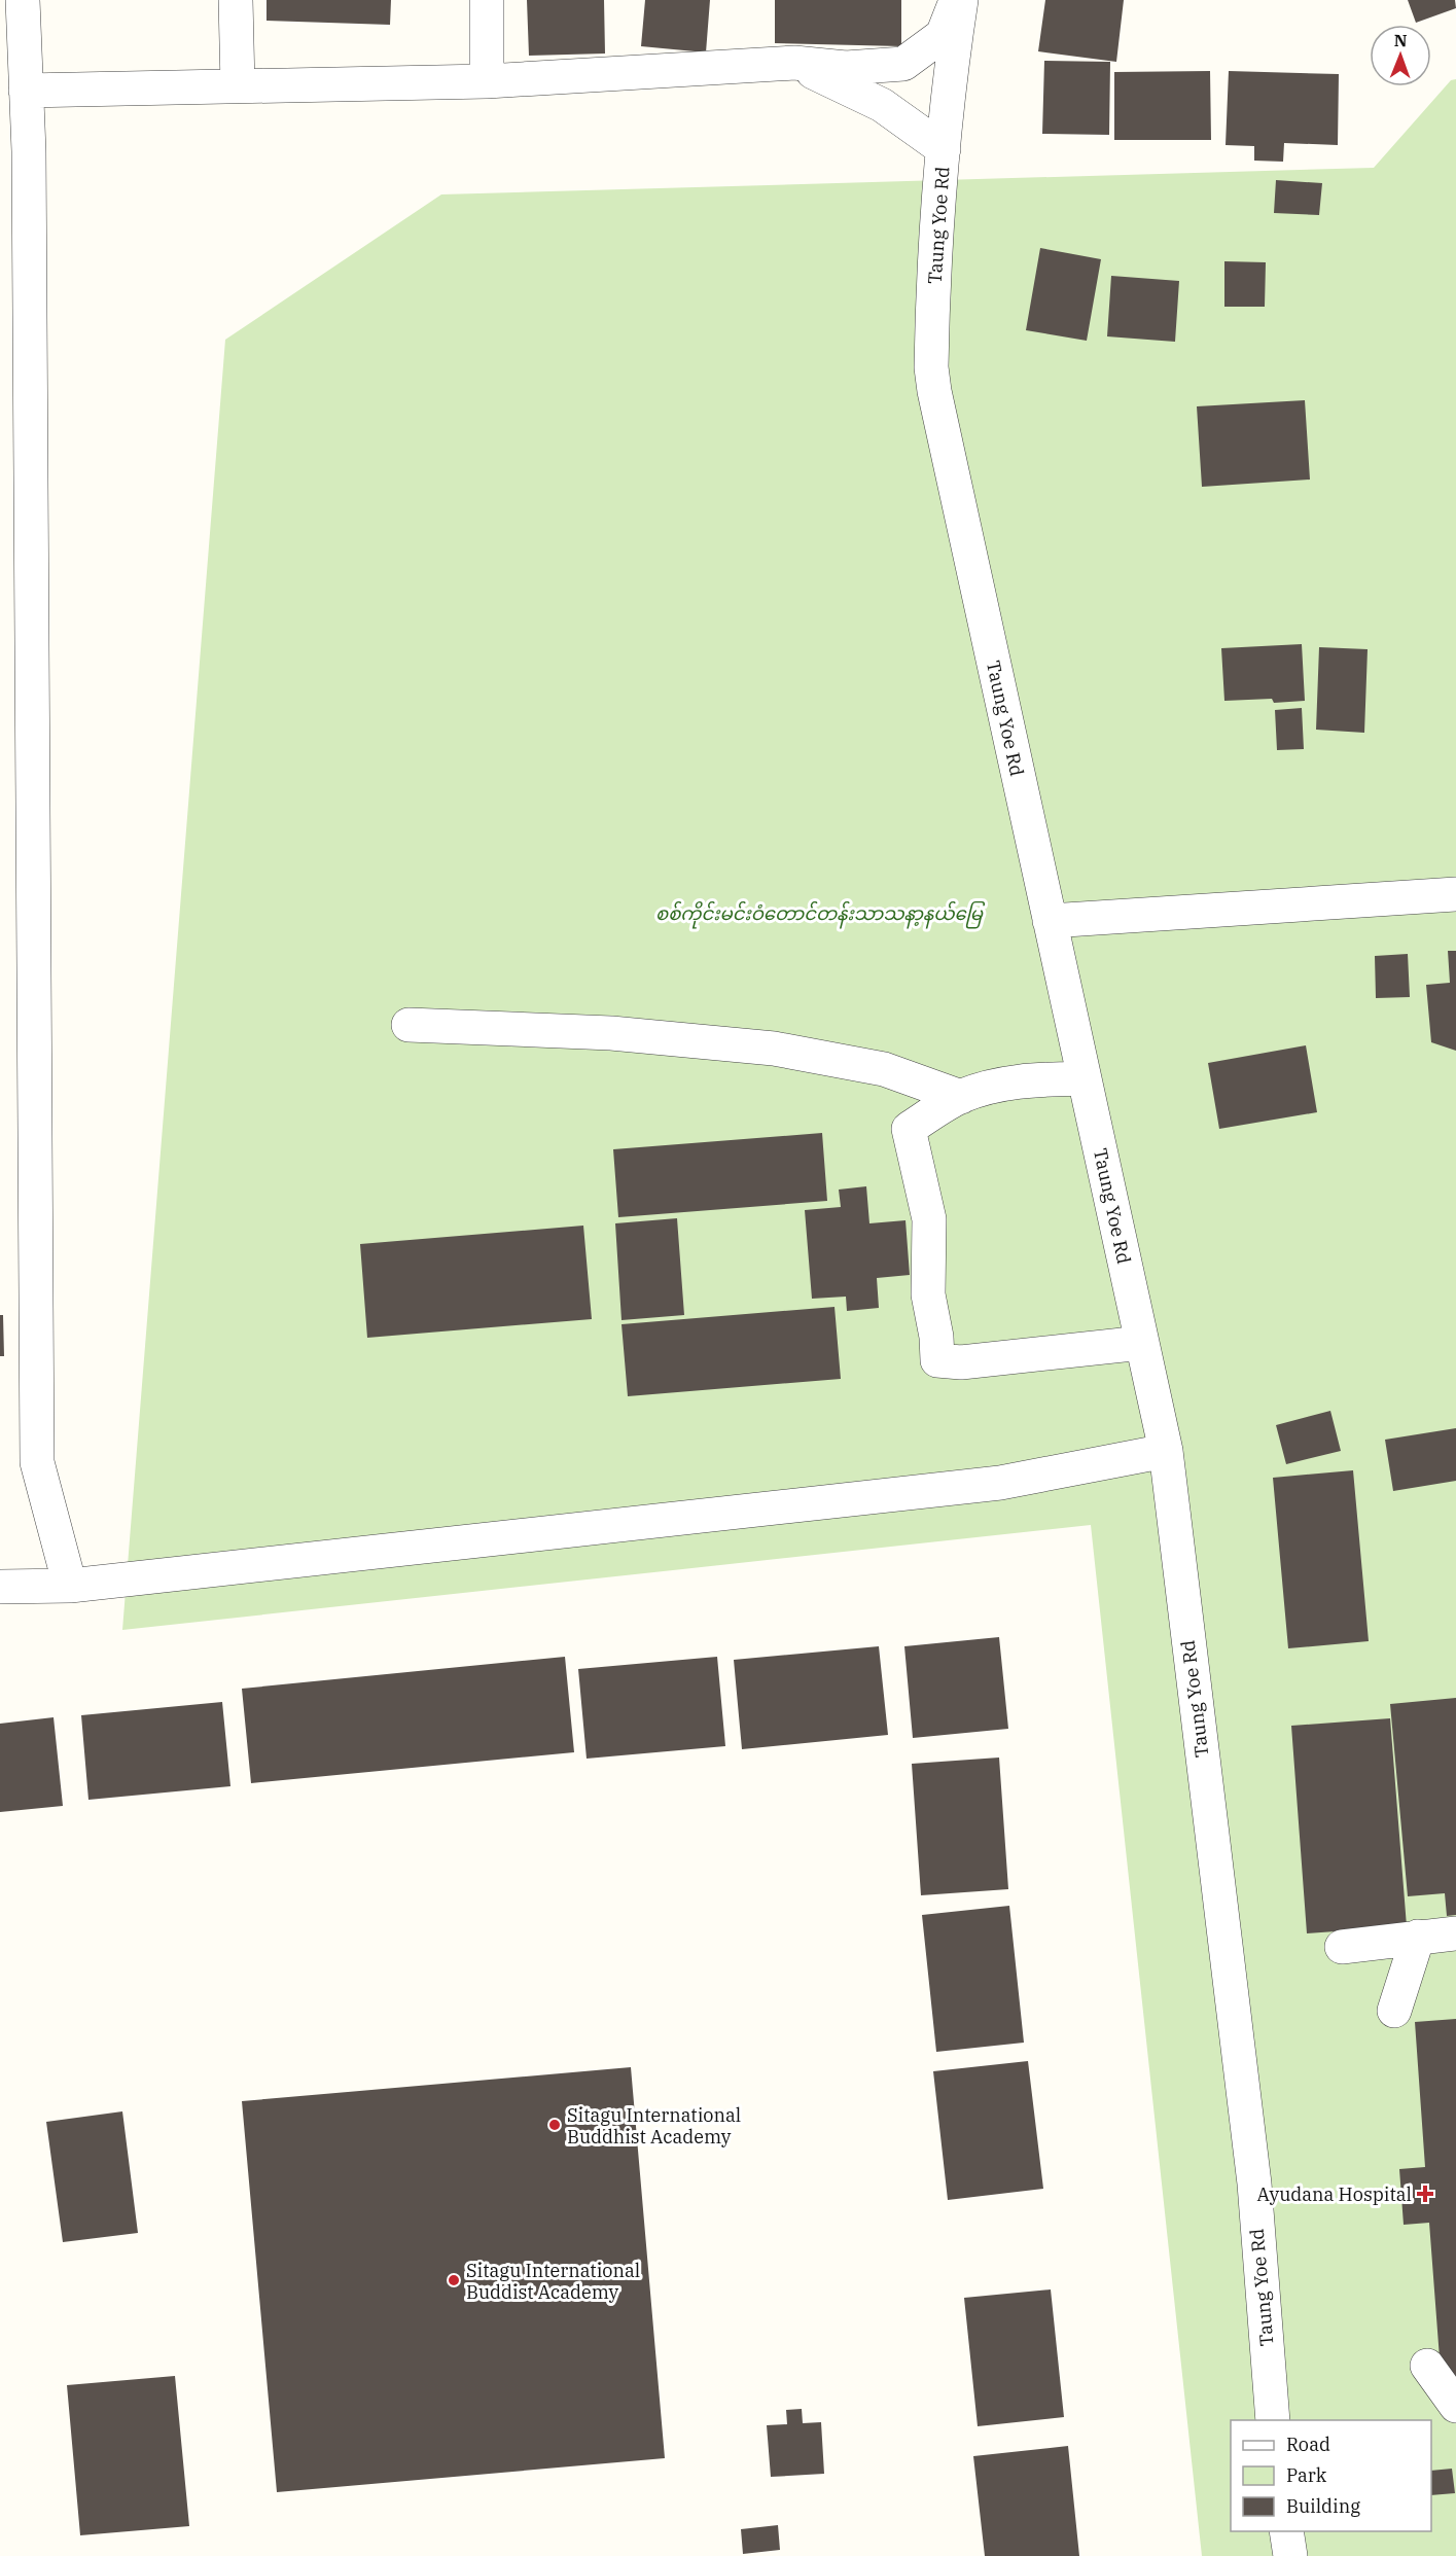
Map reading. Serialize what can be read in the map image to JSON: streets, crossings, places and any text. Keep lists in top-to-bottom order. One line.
{"streets":{"street":["Taung Yoe Rd"]},"parks":["စစ်ကိုင်းမင်းဝံတောင်တန်းသာသနာ့နယ်မြေ"],"places":{"other":["Sitagu International Buddhist Academy","Sitagu International Buddist Academy"],"health":["Ayudana Hospital"]},"legend":["Road","Park","Building"],"north":"top"}
